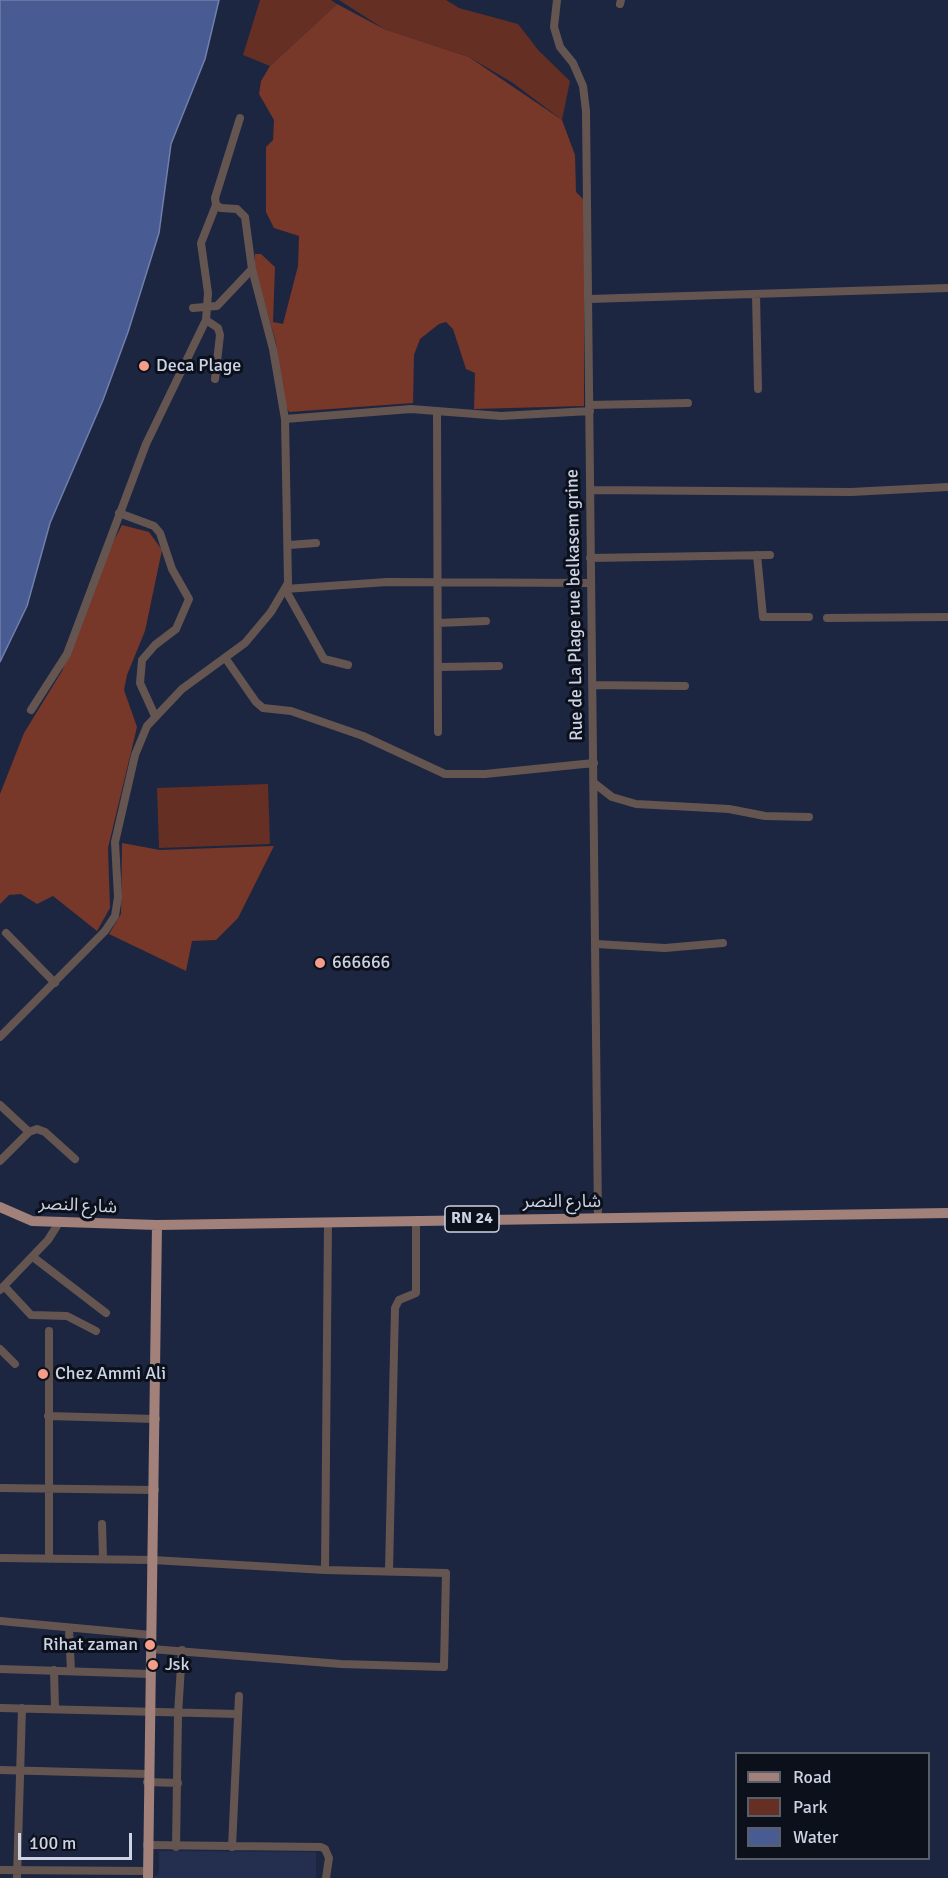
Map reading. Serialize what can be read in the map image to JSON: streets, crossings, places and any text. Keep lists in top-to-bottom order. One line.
{"streets":{"main road":["شارع النصر","RN 24"],"street":["Rue de La Plage rue belkasem grine"]},"crossings":[["Rue de La Plage rue belkasem grine","شارع النصر"]],"places":["Deca Plage","666666","Chez Ammi Ali","Rihat zaman","Jsk"],"legend":["Road","Park","Water"],"scale_bar":"100 m"}
